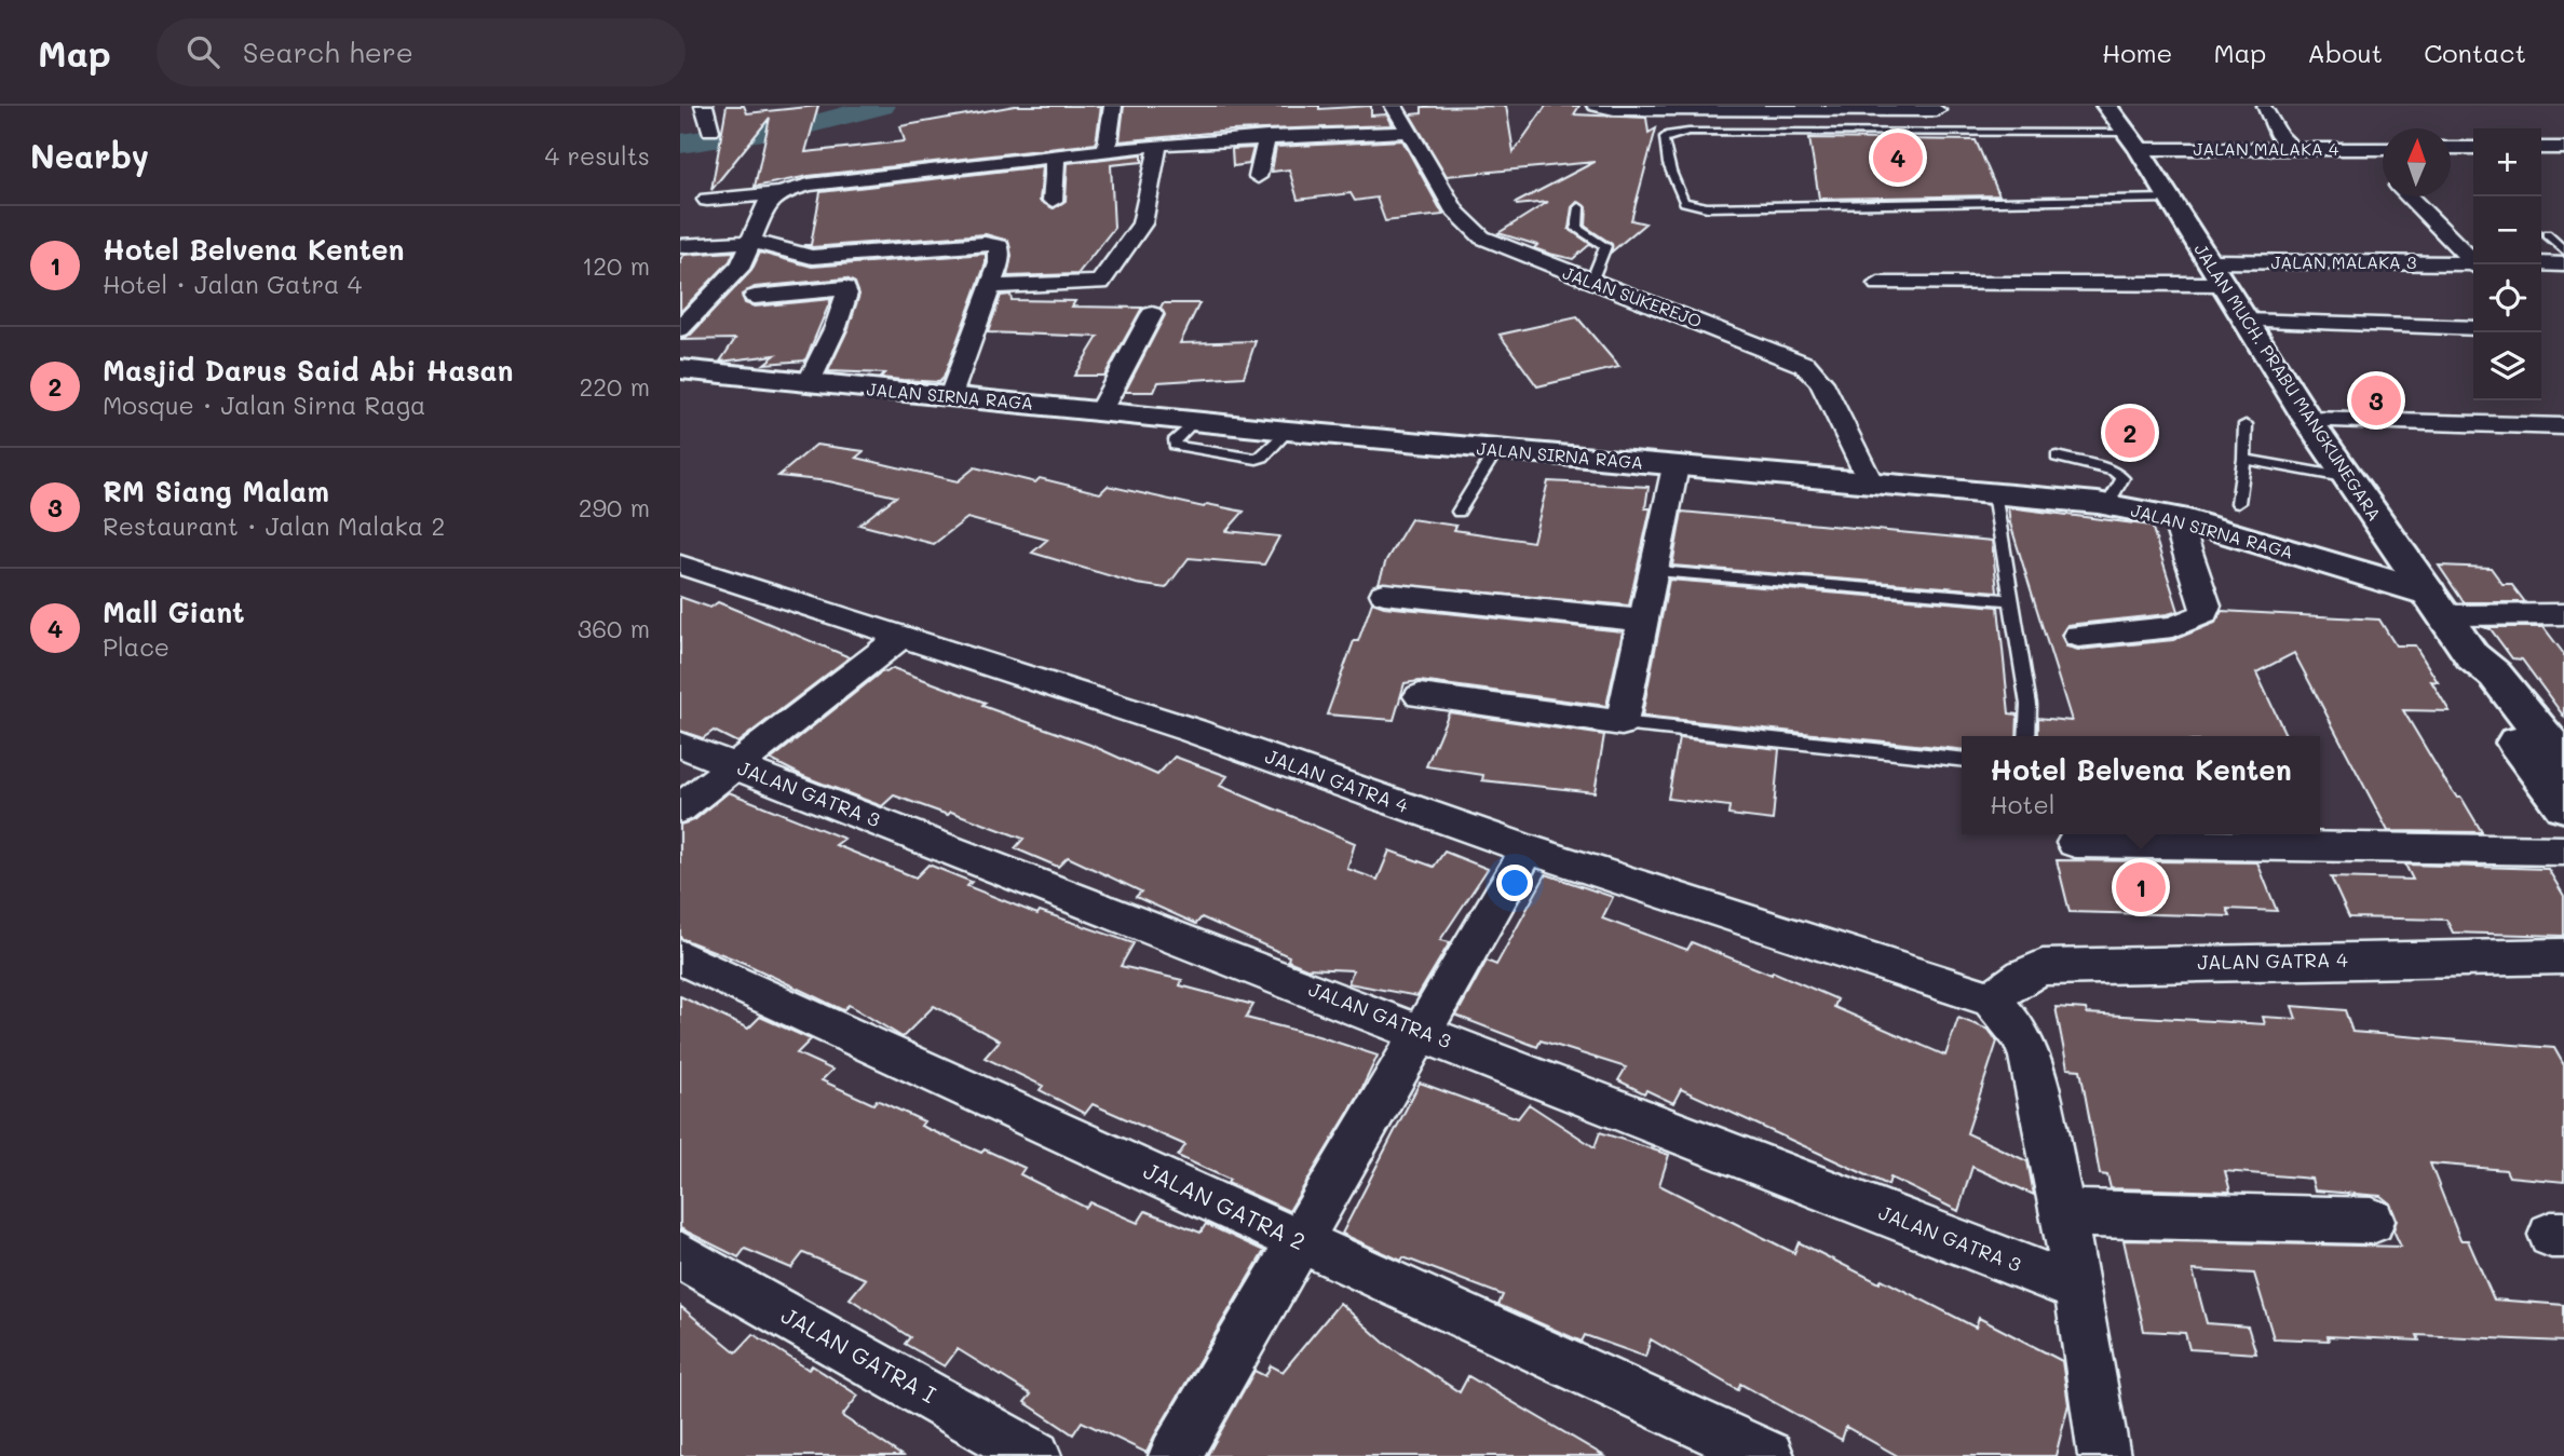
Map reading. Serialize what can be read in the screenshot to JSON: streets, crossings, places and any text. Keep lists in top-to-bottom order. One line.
{"streets":{"street":["JALAN MALAKA 4","JALAN MALAKA 3","JALAN SUKEREJO","JALAN MUCH. PRABU MANGKUNEGARA","JALAN SIRNA RAGA","JALAN GATRA 4","JALAN GATRA 3","JALAN GATRA 2","JALAN GATRA I"]},"crossings":[["JALAN MALAKA 4","JALAN MUCH. PRABU MANGKUNEGARA"],["JALAN MALAKA 3","JALAN MUCH. PRABU MANGKUNEGARA"],["JALAN SUKEREJO","JALAN SIRNA RAGA"],["JALAN MUCH. PRABU MANGKUNEGARA","JALAN SIRNA RAGA"]],"north":"top","page":{"header":"Map","search":"Search here","nav":["Home","Map","About","Contact"],"heading":["Nearby","4 results"],"map_buttons":["+","−"],"pins":["4","3","2","1"],"list":[{"mark":"1","name":"Hotel Belvena Kenten","note":"Hotel · Jalan Gatra 4","value":"120 m"},{"mark":"2","name":"Masjid Darus Said Abi Hasan","note":"Mosque · Jalan Sirna Raga","value":"220 m"},{"mark":"3","name":"RM Siang Malam","note":"Restaurant · Jalan Malaka 2","value":"290 m"},{"mark":"4","name":"Mall Giant","note":"Place","value":"360 m"}],"popup":["Hotel Belvena Kenten","Hotel"]}}
